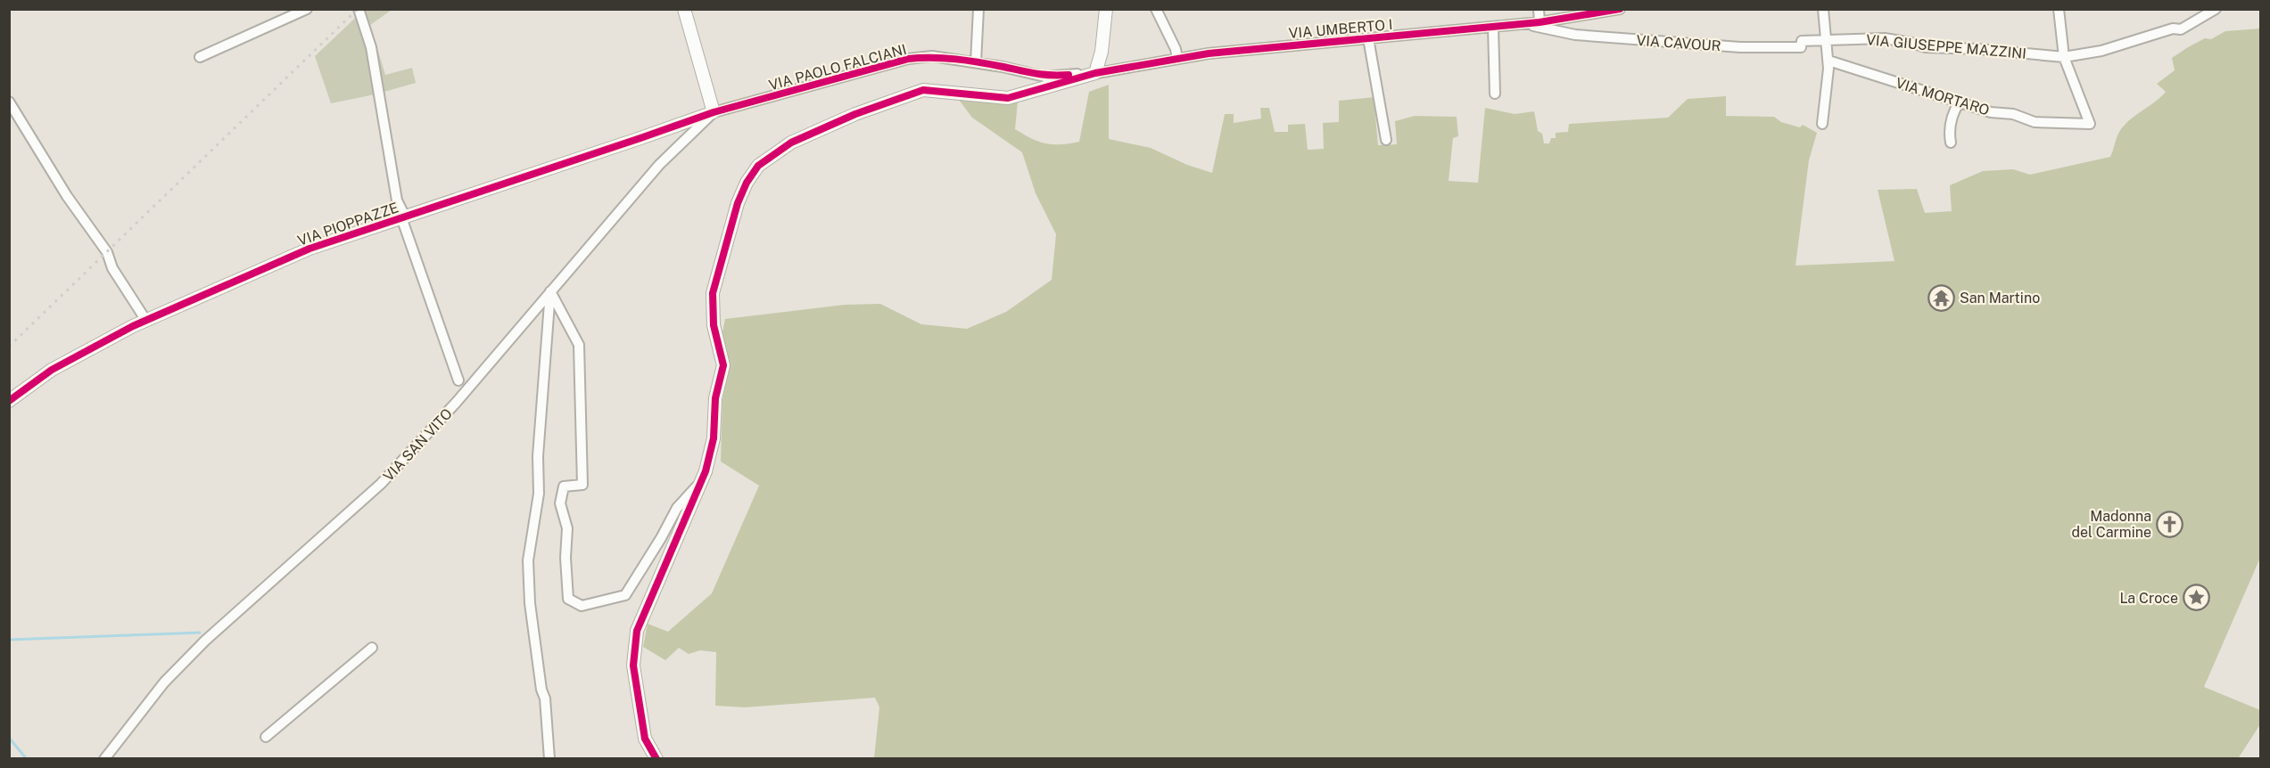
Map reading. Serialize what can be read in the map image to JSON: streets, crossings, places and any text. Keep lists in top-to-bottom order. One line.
{"streets":{"street":["VIA UMBERTO I","VIA CAVOUR","VIA GIUSEPPE MAZZINI","VIA PAOLO FALCIANI","VIA MORTARO","VIA PIOPPAZZE","VIA SAN VITO"]},"crossings":[["VIA UMBERTO I","VIA CAVOUR"],["VIA UMBERTO I","VIA PAOLO FALCIANI"],["VIA CAVOUR","VIA GIUSEPPE MAZZINI"],["VIA GIUSEPPE MAZZINI","VIA MORTARO"],["VIA PAOLO FALCIANI","VIA PIOPPAZZE"],["VIA PAOLO FALCIANI","VIA SAN VITO"],["VIA PIOPPAZZE","VIA SAN VITO"]],"places":{"temple":["San Martino"],"church":["Madonna del Carmine"],"place":["La Croce"]}}
